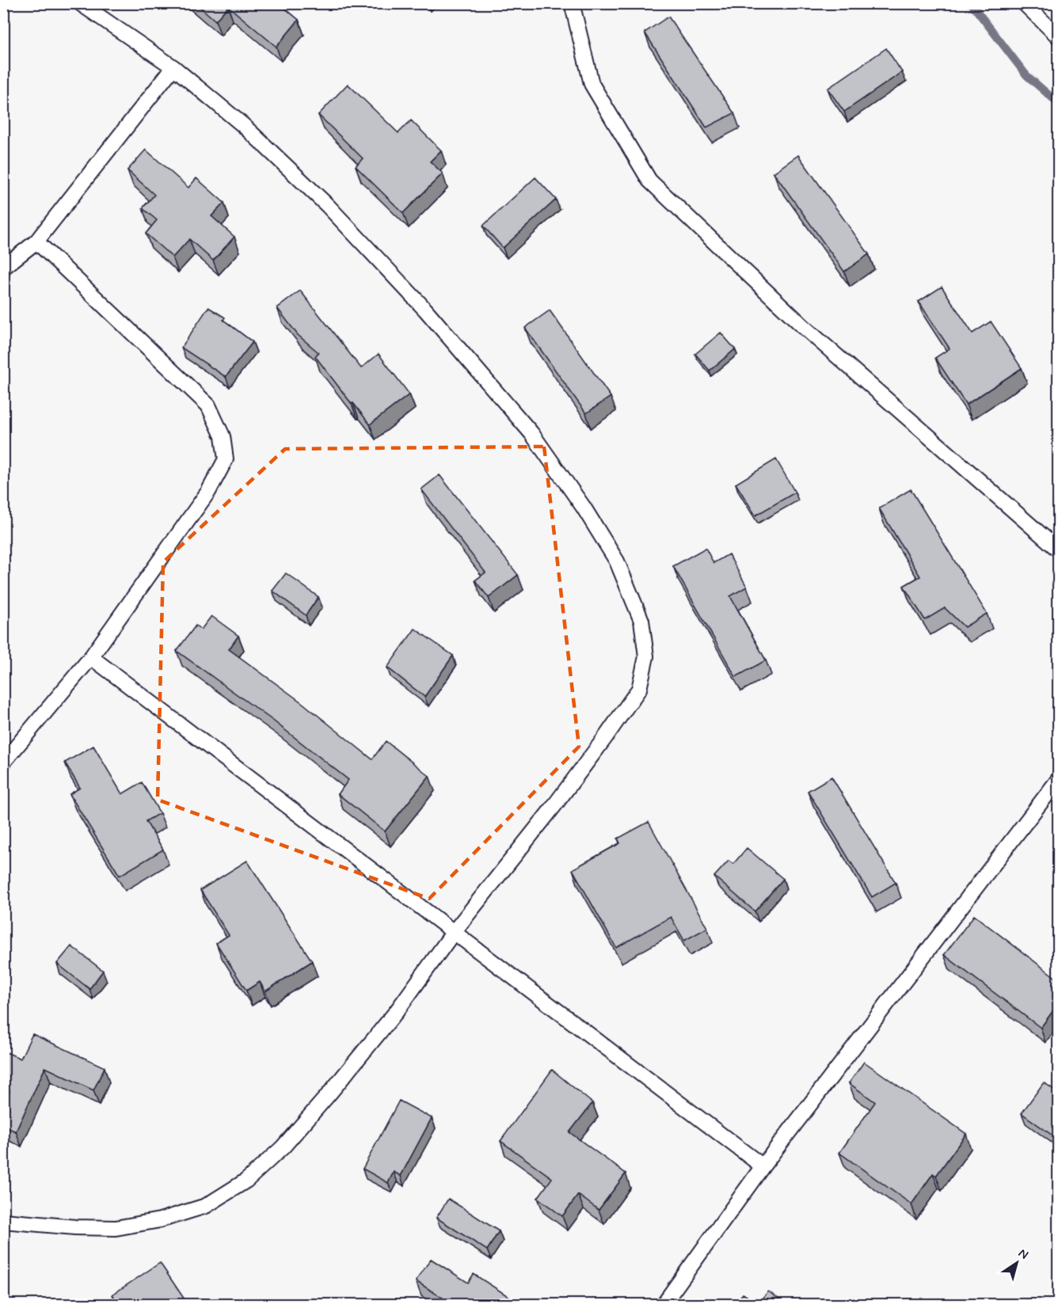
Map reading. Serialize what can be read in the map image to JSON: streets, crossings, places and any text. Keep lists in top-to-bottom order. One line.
{"north":"top right"}
